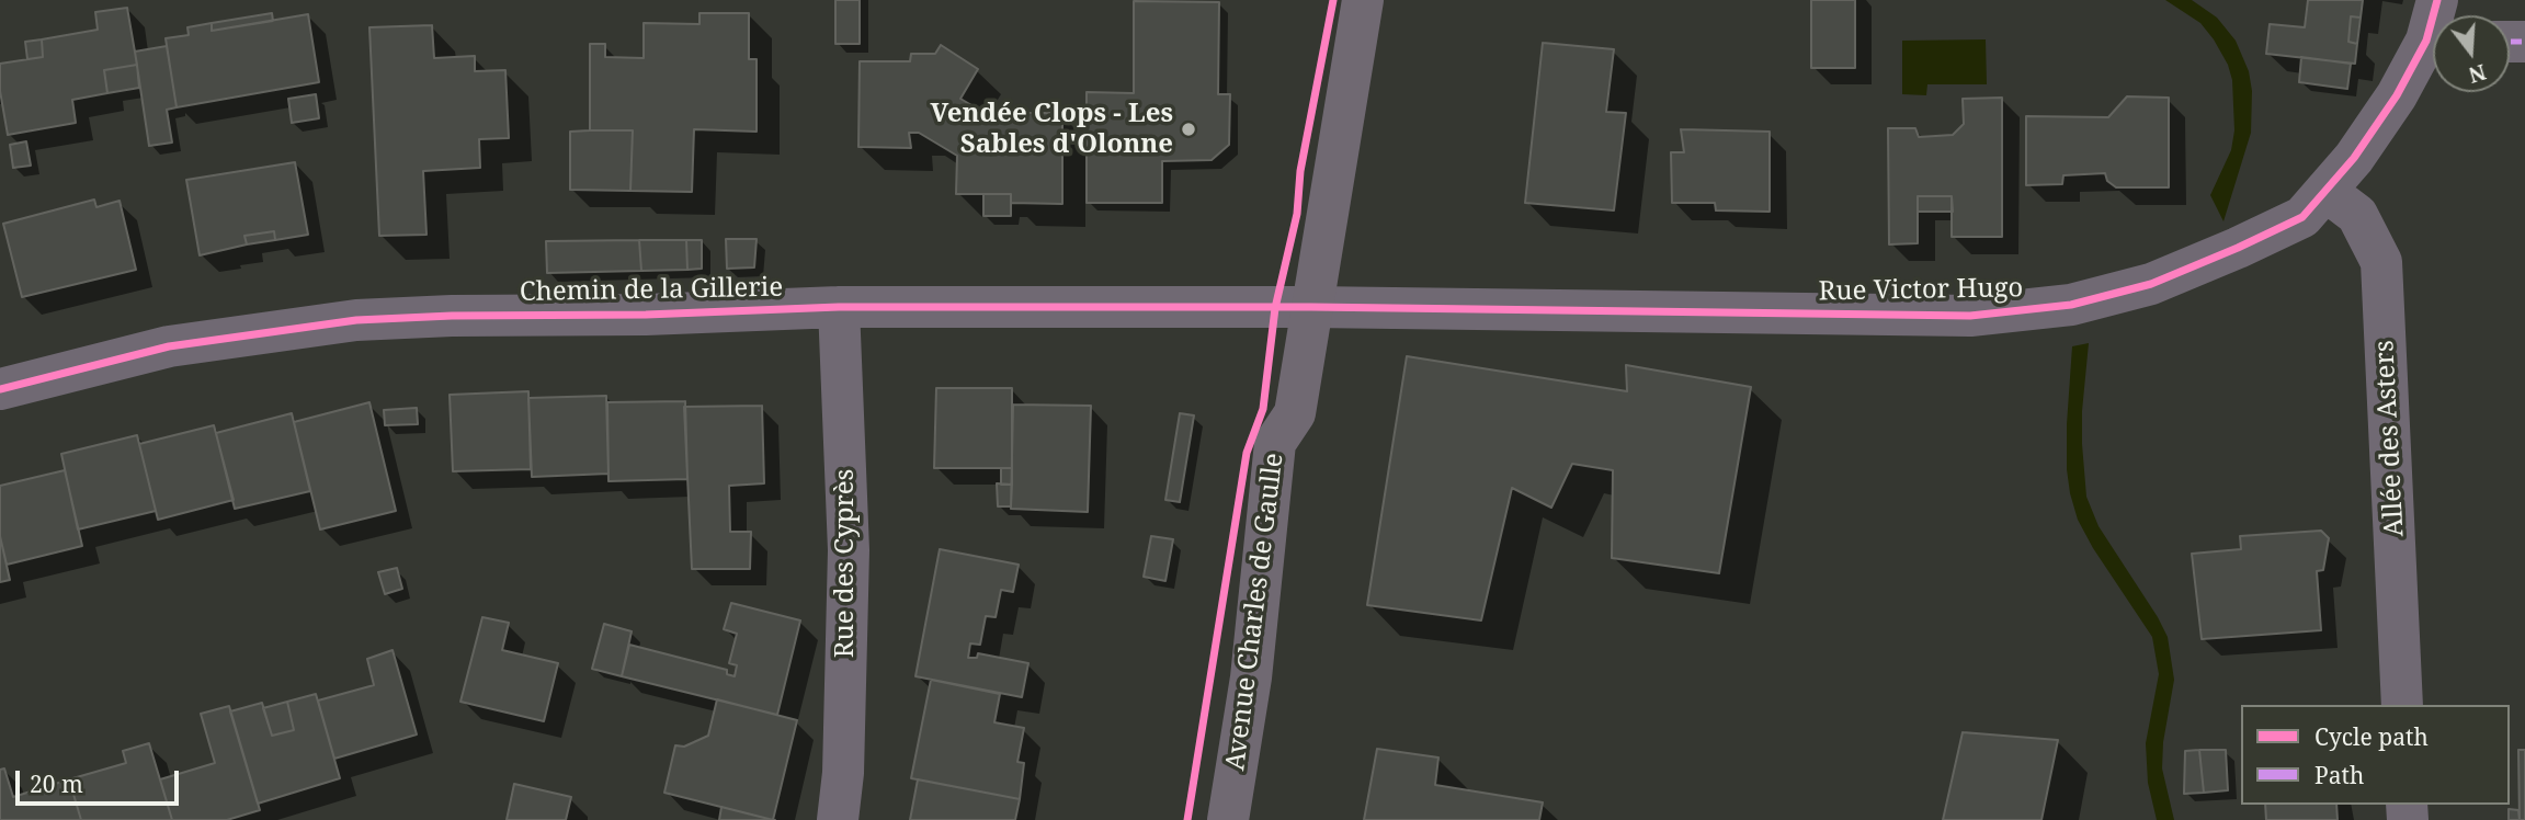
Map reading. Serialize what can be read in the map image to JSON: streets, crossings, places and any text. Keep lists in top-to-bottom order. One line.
{"streets":{"main road":["Avenue Charles de Gaulle"],"street":["Chemin de la Gillerie","Rue Victor Hugo","Allée des Asters","Rue des Cyprès"]},"crossings":[["Chemin de la Gillerie","Rue Victor Hugo"],["Chemin de la Gillerie","Rue des Cyprès"],["Chemin de la Gillerie","Avenue Charles de Gaulle"],["Rue Victor Hugo","Allée des Asters"],["Rue Victor Hugo","Avenue Charles de Gaulle"]],"places":["Vendée Clops - Les Sables d'Olonne"],"legend":["Cycle path","Path"],"scale_bar":"20 m","north":"bottom"}
